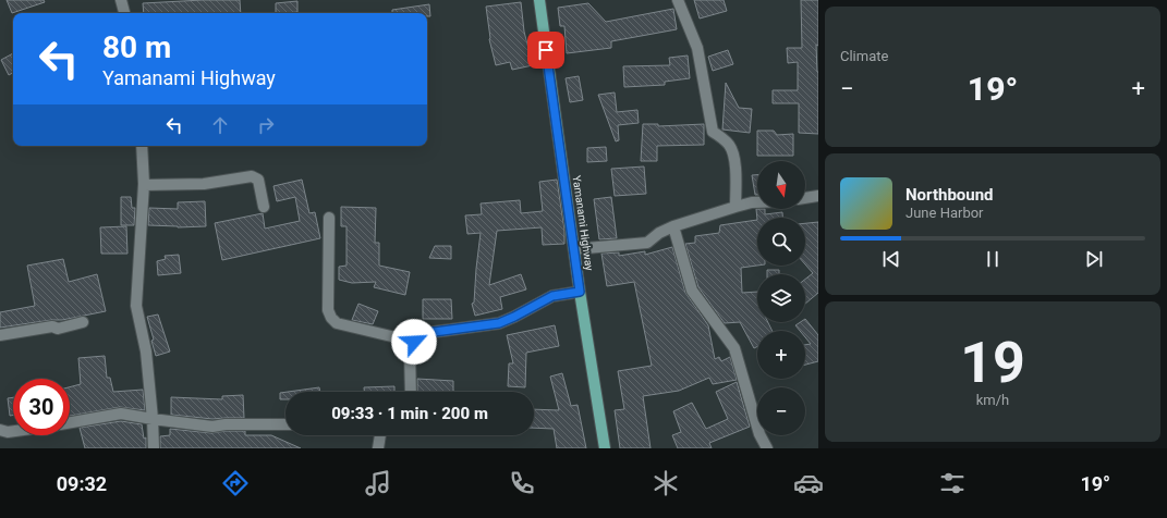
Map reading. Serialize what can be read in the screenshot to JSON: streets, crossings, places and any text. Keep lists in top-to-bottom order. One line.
{"streets":{"main road":["Yamanami Highway"]},"north":"bottom","page":{"tile":["Climate",["19","km/h"]],"turn":["80 m","Yamanami Highway"],"heat":["−","19°","+"],"map_buttons":["+","−"],"song":["Northbound","June Harbor"],"limit":"30","trip":"09:33 · 1 min · 200 m","tabs":["09:32","19°"]}}
